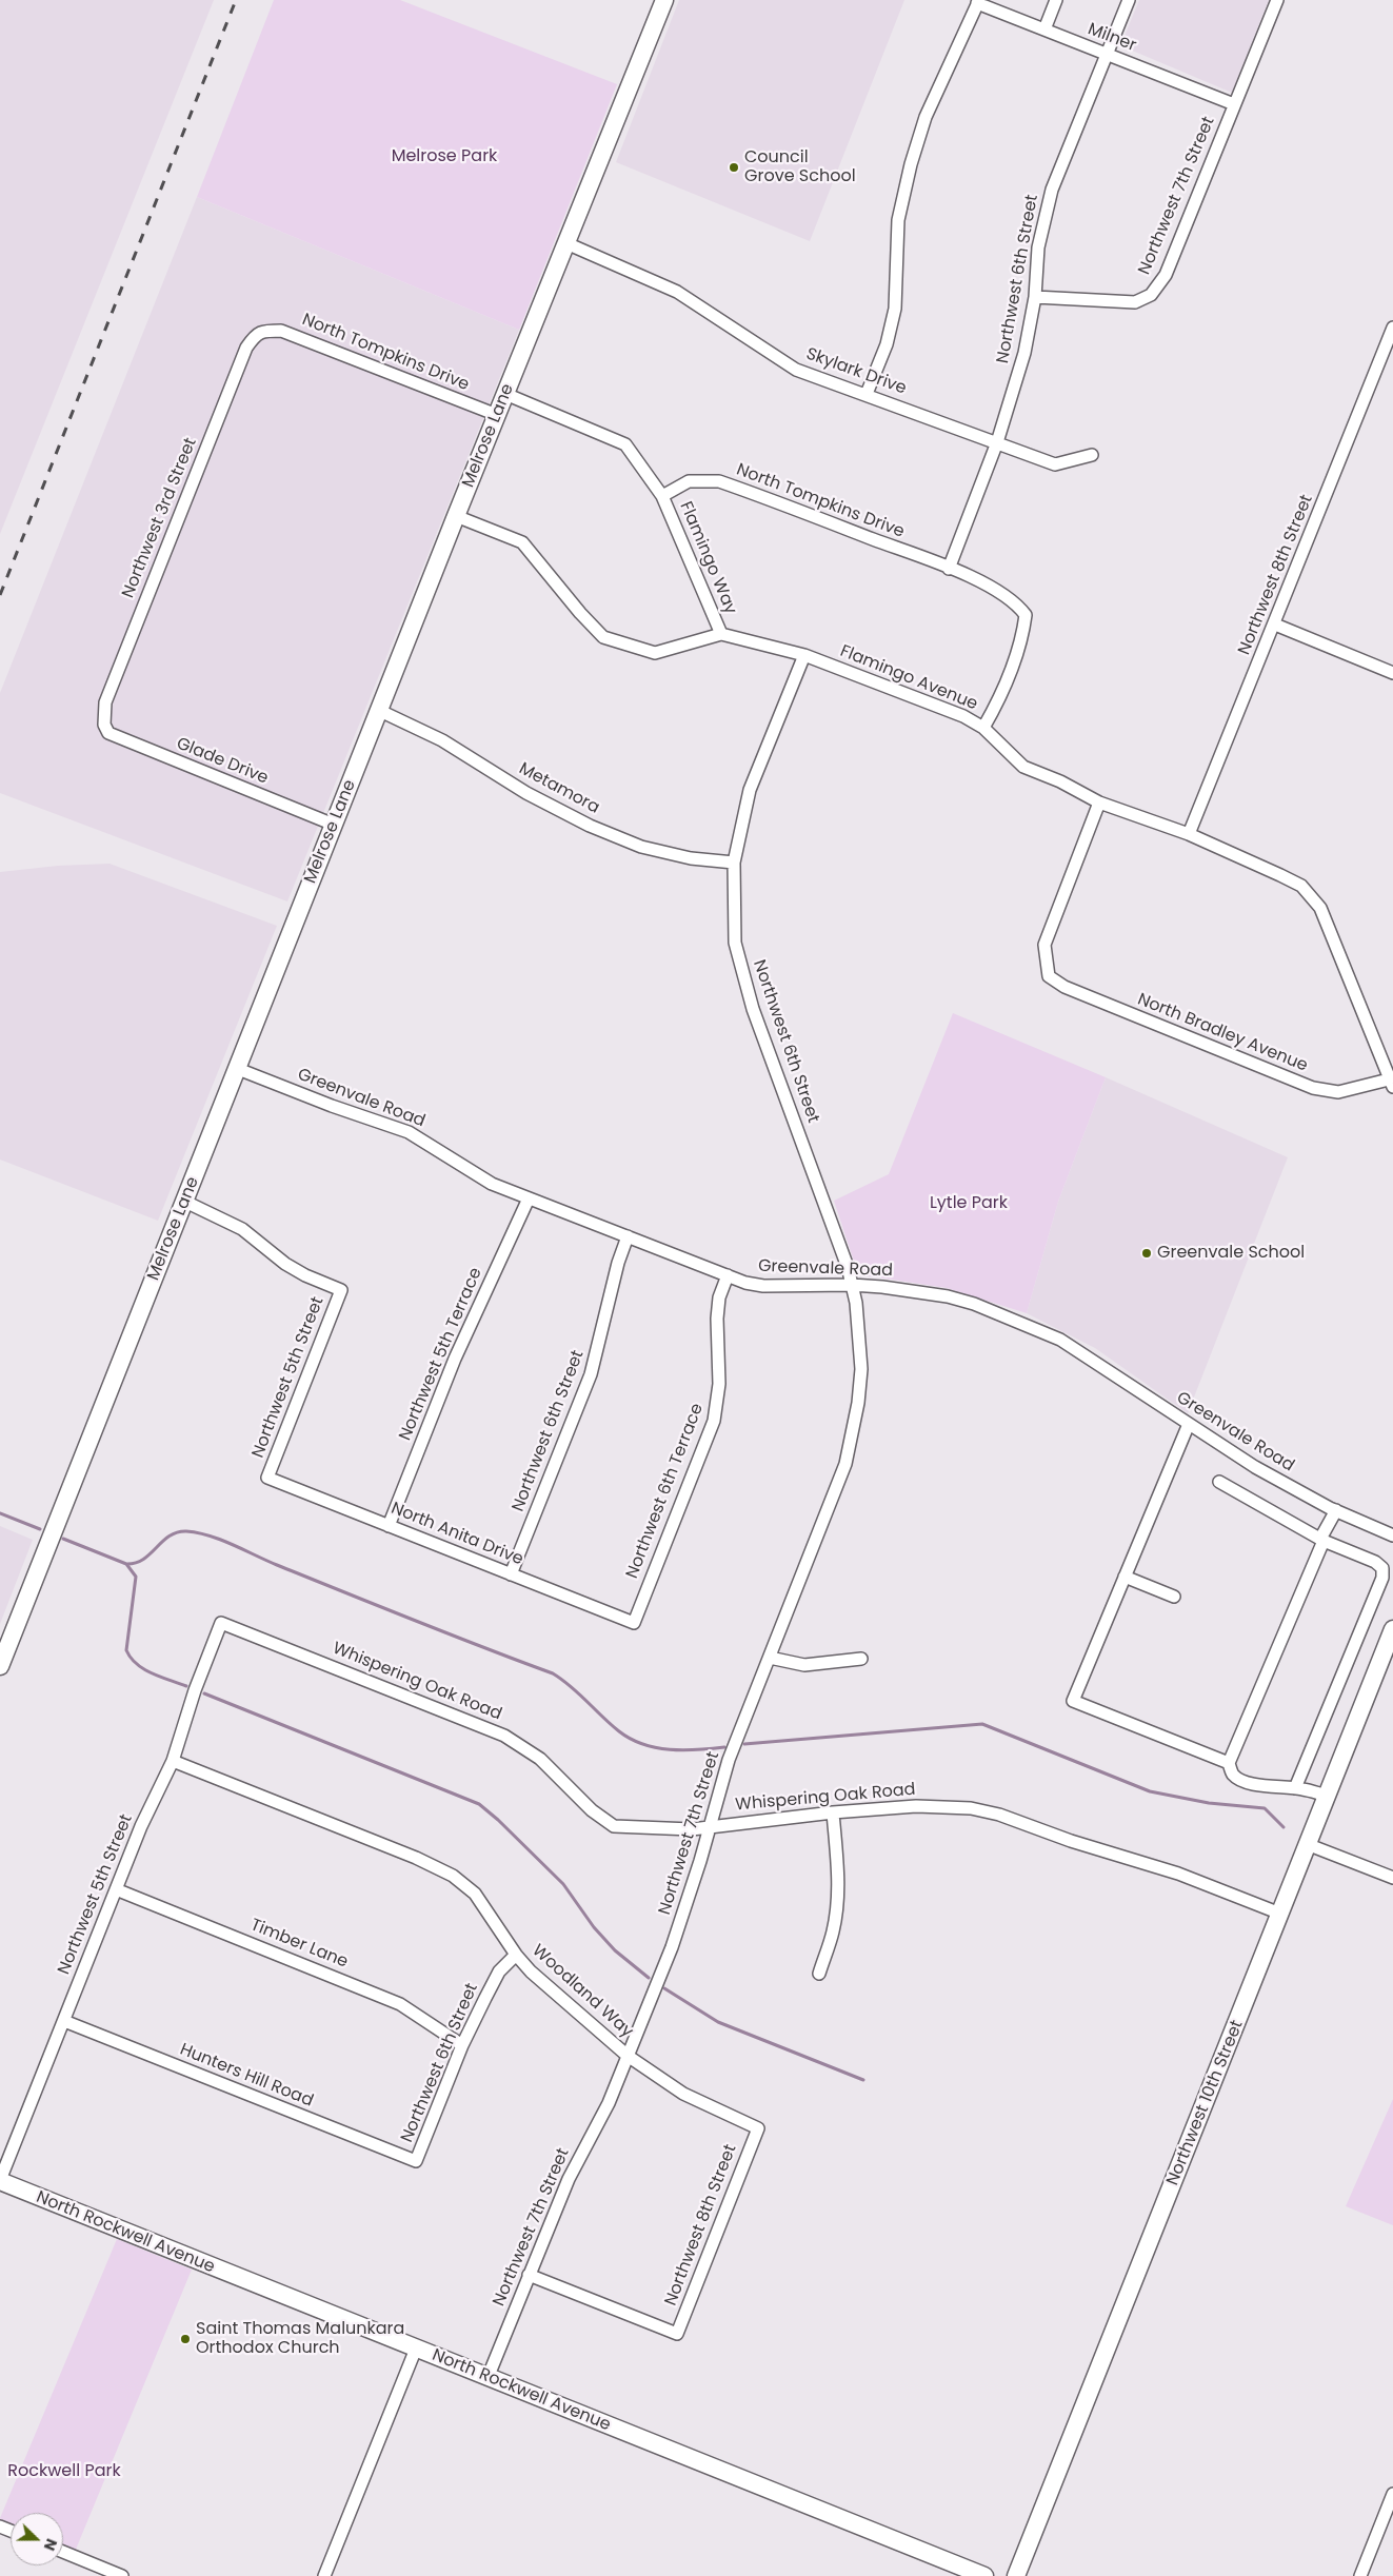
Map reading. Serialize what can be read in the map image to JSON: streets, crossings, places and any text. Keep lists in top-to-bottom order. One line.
{"streets":{"main road":["Melrose Lane","Northwest 10th Street","North Rockwell Avenue"],"street":["Milner","Northwest 7th Street","Northwest 6th Street","North Tompkins Drive","Skylark Drive","Northwest 3rd Street","Flamingo Way","Northwest 8th Street","Flamingo Avenue","Glade Drive","Metamora","North Bradley Avenue","Greenvale Road","Northwest 5th Terrace","Northwest 5th Street","Northwest 6th Terrace","North Anita Drive","Whispering Oak Road","Timber Lane","Woodland Way","Hunters Hill Road"]},"crossings":[["Milner","Northwest 7th Street"],["Milner","Northwest 6th Street"],["Northwest 7th Street","Northwest 6th Street"],["Northwest 7th Street","Northwest 8th Street"],["Northwest 7th Street","Greenvale Road"],["Northwest 7th Street","Whispering Oak Road"],["Northwest 7th Street","Woodland Way"],["Northwest 7th Street","North Rockwell Avenue"],["Northwest 6th Street","North Tompkins Drive"],["Northwest 6th Street","Skylark Drive"],["Northwest 6th Street","Flamingo Avenue"],["Northwest 6th Street","Metamora"],["Northwest 6th Street","Greenvale Road"],["Northwest 6th Street","North Anita Drive"],["Northwest 6th Street","Timber Lane"],["Northwest 6th Street","Woodland Way"],["Northwest 6th Street","Hunters Hill Road"],["North Tompkins Drive","Melrose Lane"],["North Tompkins Drive","Northwest 3rd Street"],["North Tompkins Drive","Flamingo Way"],["North Tompkins Drive","Flamingo Avenue"],["Skylark Drive","Melrose Lane"],["Melrose Lane","Glade Drive"],["Melrose Lane","Metamora"],["Melrose Lane","Greenvale Road"],["Melrose Lane","Northwest 5th Street"],["Northwest 3rd Street","Glade Drive"],["Flamingo Way","Flamingo Avenue"],["Northwest 8th Street","Flamingo Avenue"],["Northwest 8th Street","Woodland Way"],["Flamingo Avenue","North Bradley Avenue"],["Greenvale Road","Northwest 5th Terrace"],["Greenvale Road","Northwest 6th Terrace"],["Northwest 5th Terrace","North Anita Drive"],["Northwest 5th Street","North Anita Drive"],["Northwest 5th Street","Whispering Oak Road"],["Northwest 5th Street","Timber Lane"],["Northwest 5th Street","Woodland Way"],["Northwest 5th Street","Hunters Hill Road"],["Northwest 5th Street","North Rockwell Avenue"],["Northwest 6th Terrace","North Anita Drive"],["Whispering Oak Road","Northwest 10th Street"]],"parks":["Melrose Park","Lytle Park","Rockwell Park"],"places":["Council Grove School","Greenvale School","Saint Thomas Malunkara Orthodox Church"],"north":"right"}
